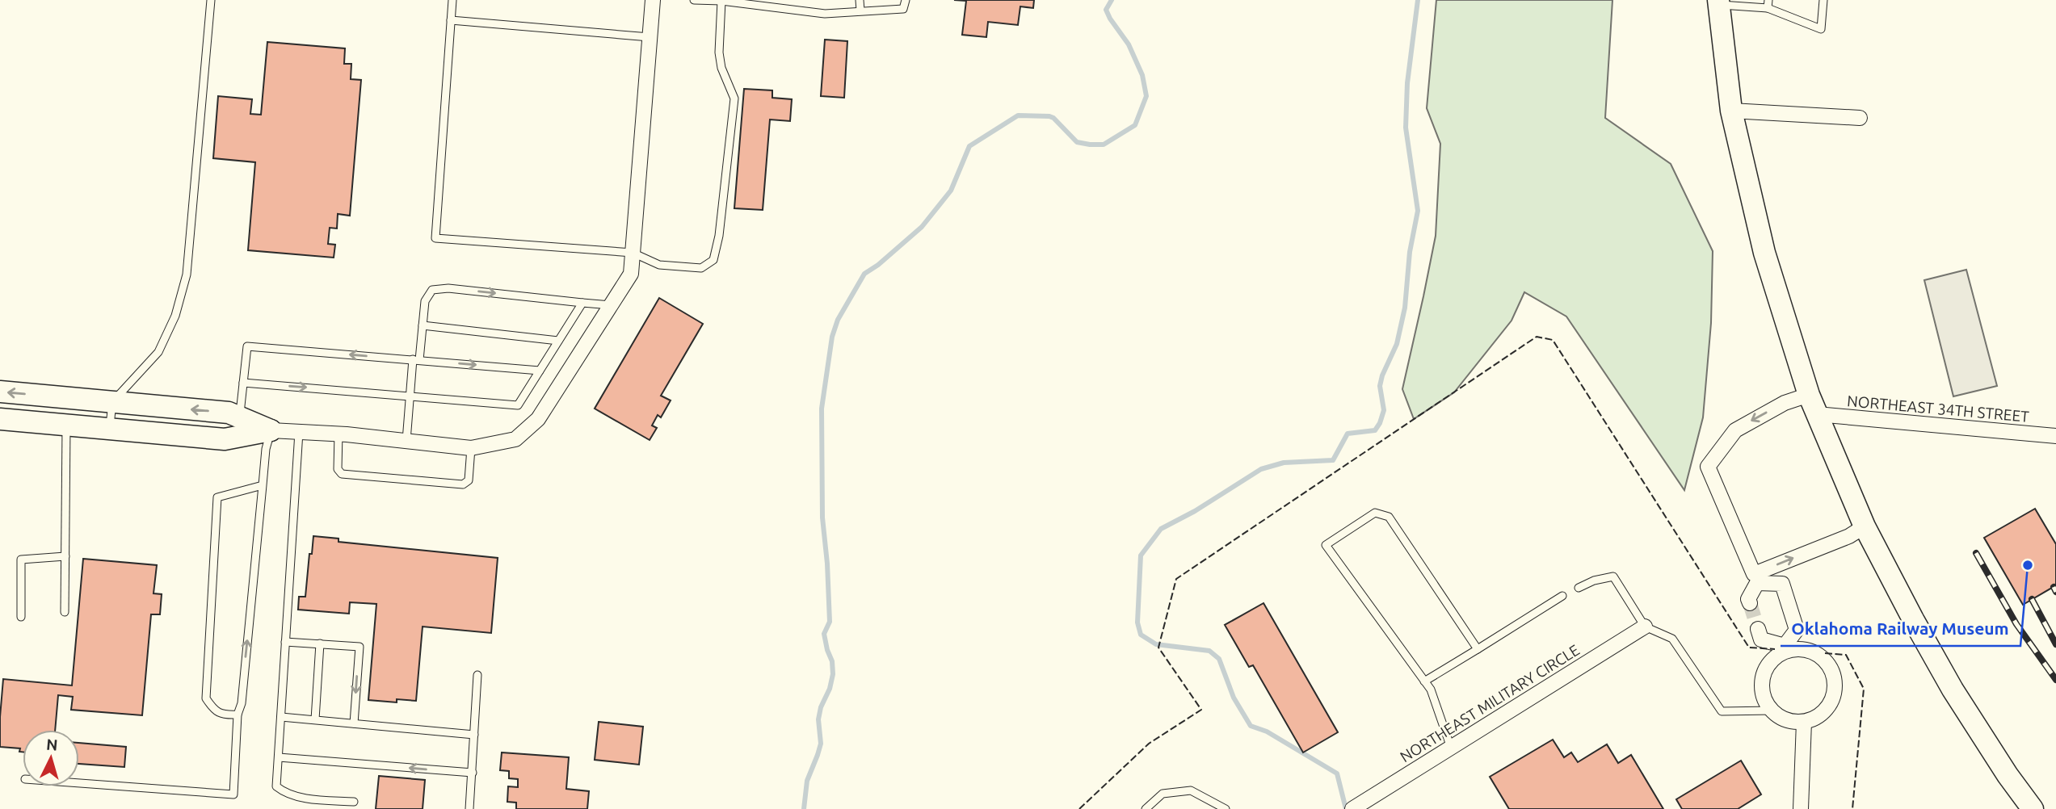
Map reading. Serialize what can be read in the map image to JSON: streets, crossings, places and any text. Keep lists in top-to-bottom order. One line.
{"streets":{"street":["NORTHEAST 34TH STREET","NORTHEAST MILITARY CIRCLE"]},"places":["Oklahoma Railway Museum"],"north":"top"}
